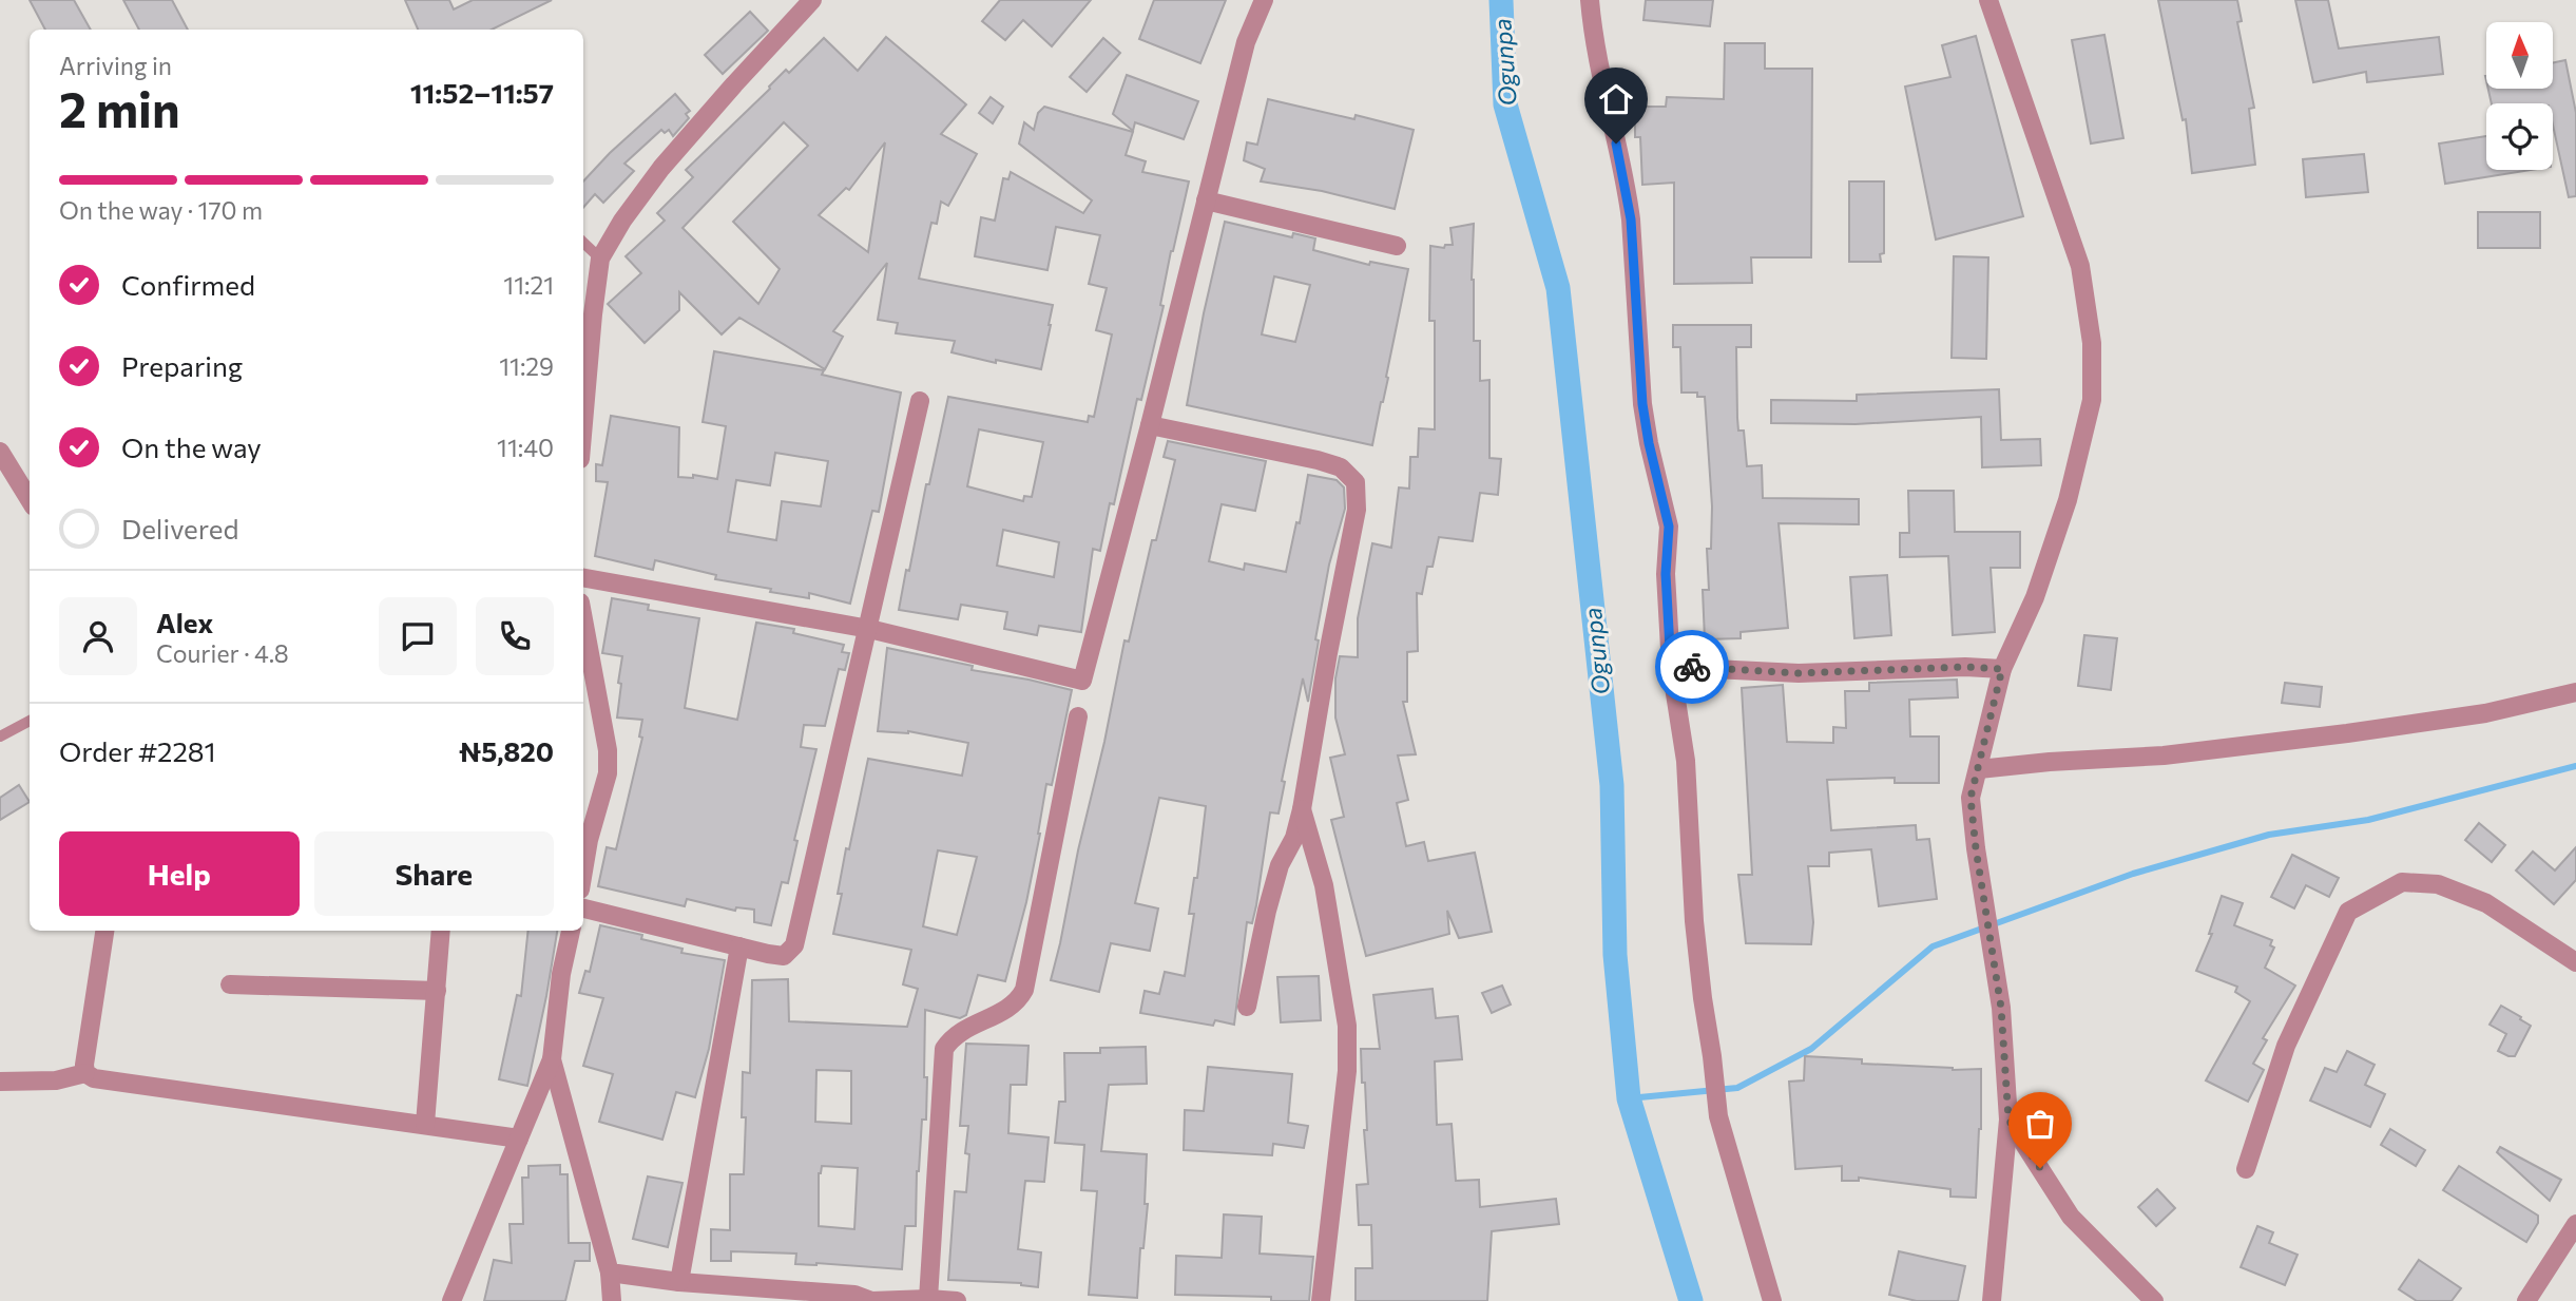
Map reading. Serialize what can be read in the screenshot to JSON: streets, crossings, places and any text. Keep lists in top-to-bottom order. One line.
{"water":["Ogunpa"],"north":"top","page":{"heading":["2 min","Arriving in","11:52–11:57"],"panel":["Alex","Courier · 4.8","Order #2281","₦5,820"],"bar":"On the way · 170 m","list":[["Confirmed","11:21"],["Preparing","11:29"],["On the way","11:40"],"Delivered"],"buttons":["Help","Share"]}}
